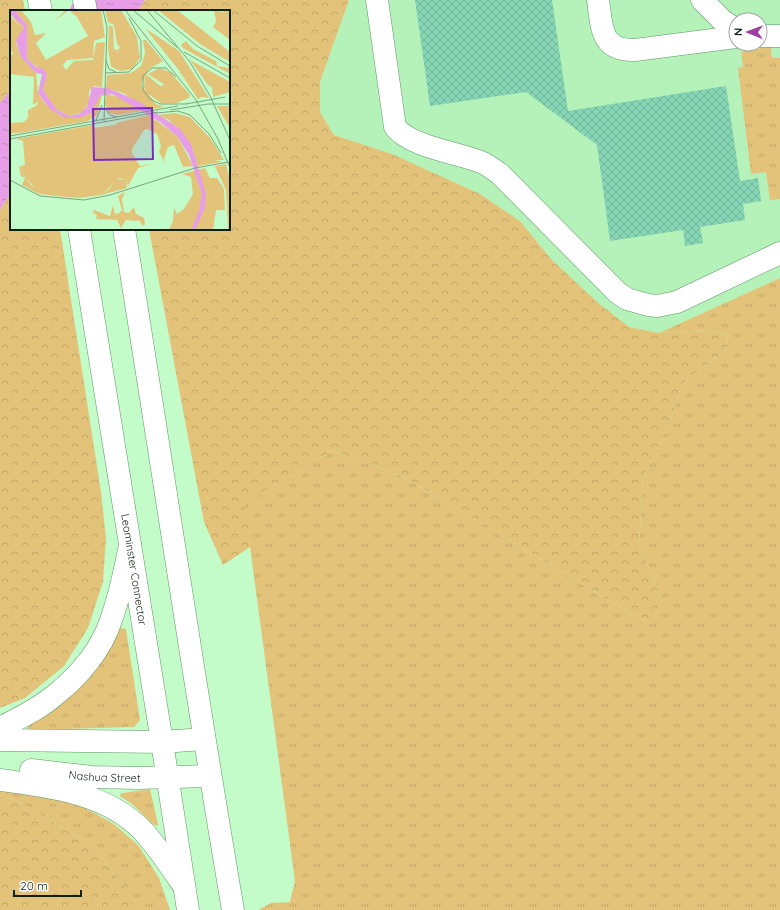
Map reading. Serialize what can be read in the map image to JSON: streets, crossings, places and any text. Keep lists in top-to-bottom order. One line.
{"streets":{"main road":["Leominster Connector","Nashua Street"]},"crossings":[["Leominster Connector","Nashua Street"]],"scale_bar":"20 m","north":"left"}
